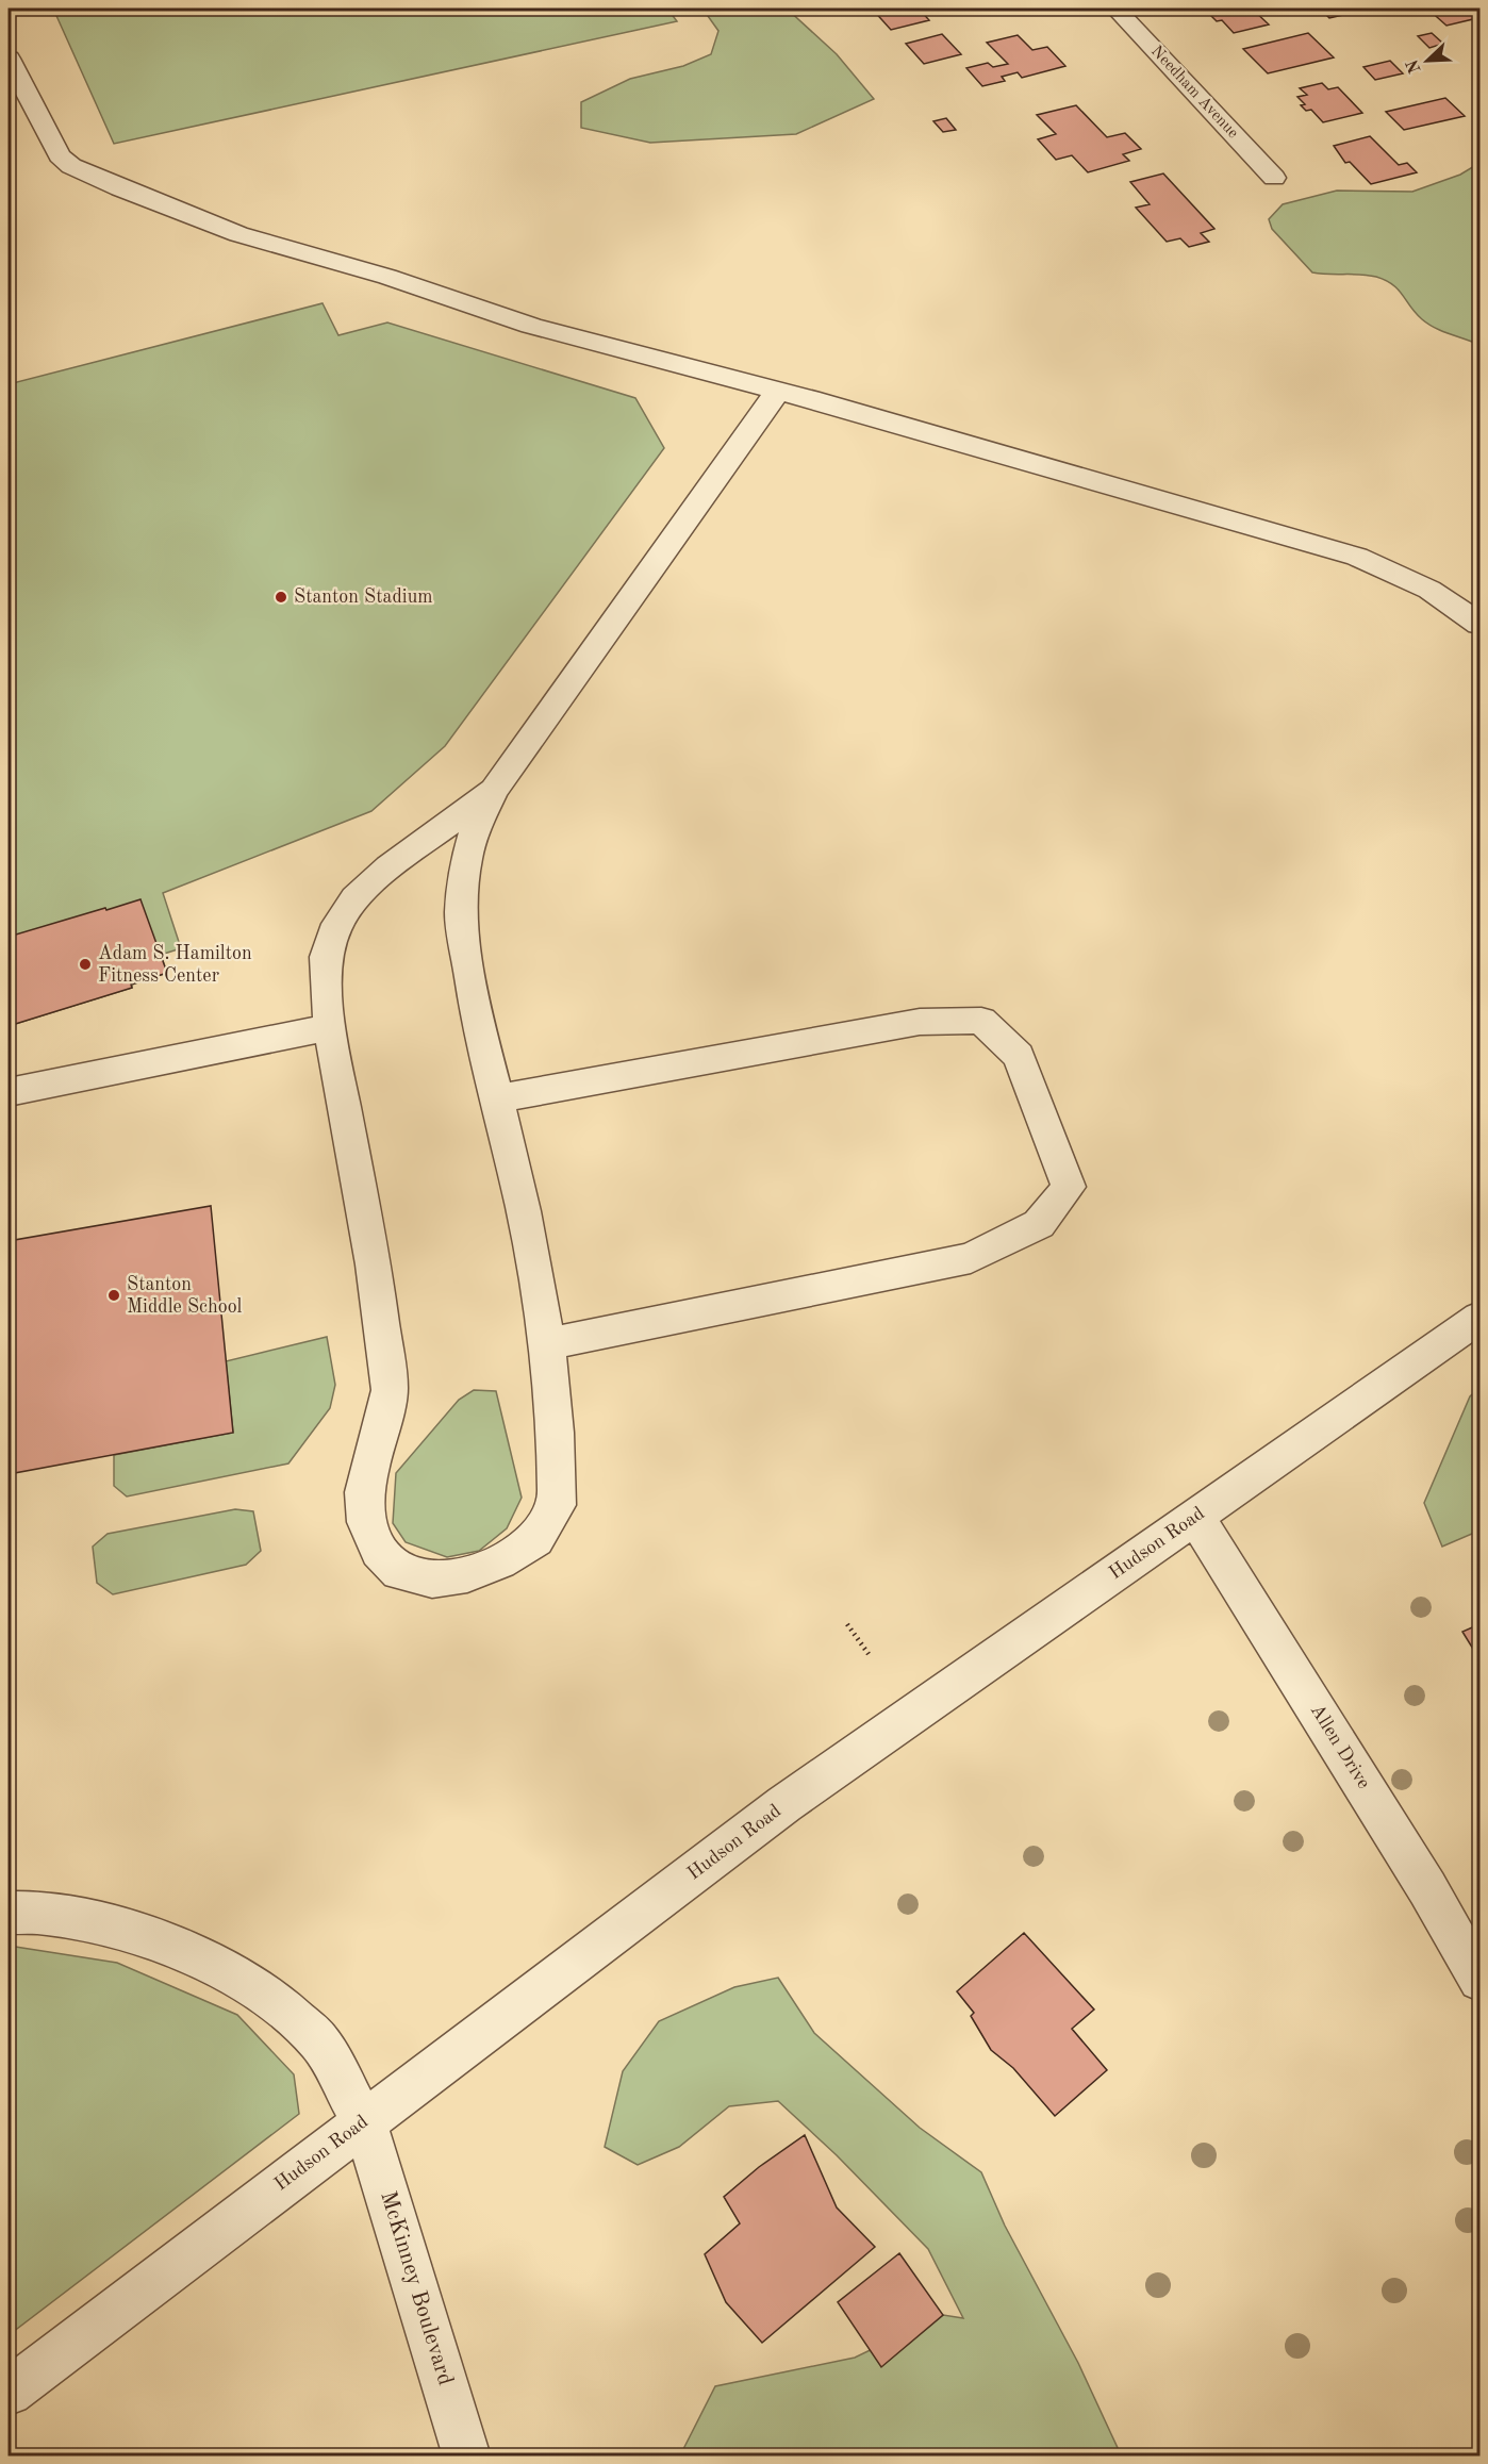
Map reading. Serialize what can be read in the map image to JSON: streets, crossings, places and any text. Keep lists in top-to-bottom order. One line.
{"streets":{"street":["Needham Avenue","Hudson Road","Allen Drive","McKinney Boulevard"]},"crossings":[["Hudson Road","Allen Drive"],["Hudson Road","McKinney Boulevard"]],"places":["Stanton Stadium","Adam S. Hamilton Fitness Center","Stanton Middle School"],"north":"bottom left"}
